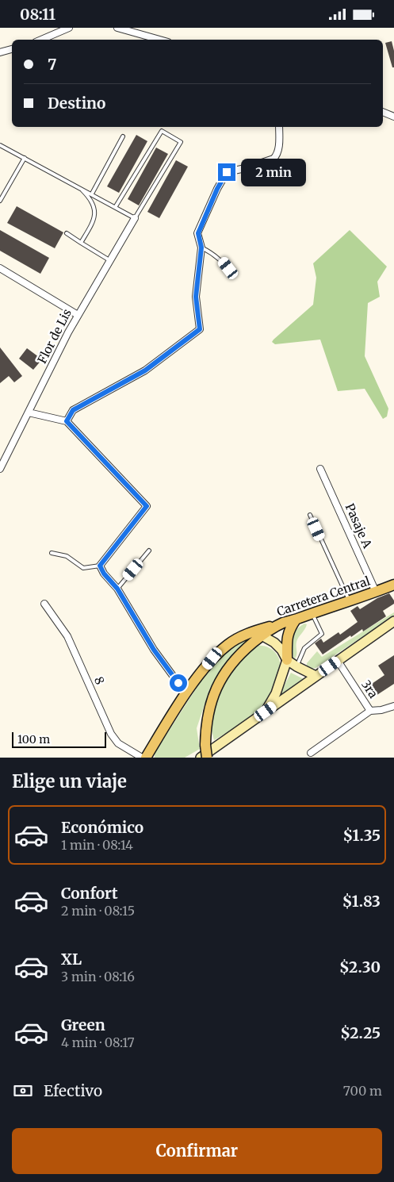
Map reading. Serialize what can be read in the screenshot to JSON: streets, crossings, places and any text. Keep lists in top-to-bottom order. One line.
{"streets":{"main road":["Carretera Central"],"street":["Flor de Lis","Pasaje A","8","3ra"]},"crossings":[["Pasaje A","Carretera Central"]],"scale_bar":"100 m","page":{"status":"08:11","banner":["7","Destino"],"bubble":"2 min","scale":"100 m","heading":"Elige un viaje","list":[{"name":"Económico","note":"1 min · 08:14","value":"$1.35"},{"name":"Confort","note":"2 min · 08:15","value":"$1.83"},{"name":"XL","note":"3 min · 08:16","value":"$2.30"},{"name":"Green","note":"4 min · 08:17","value":"$2.25"}],"pay":["Efectivo","700 m"],"buttons":"Confirmar"}}
